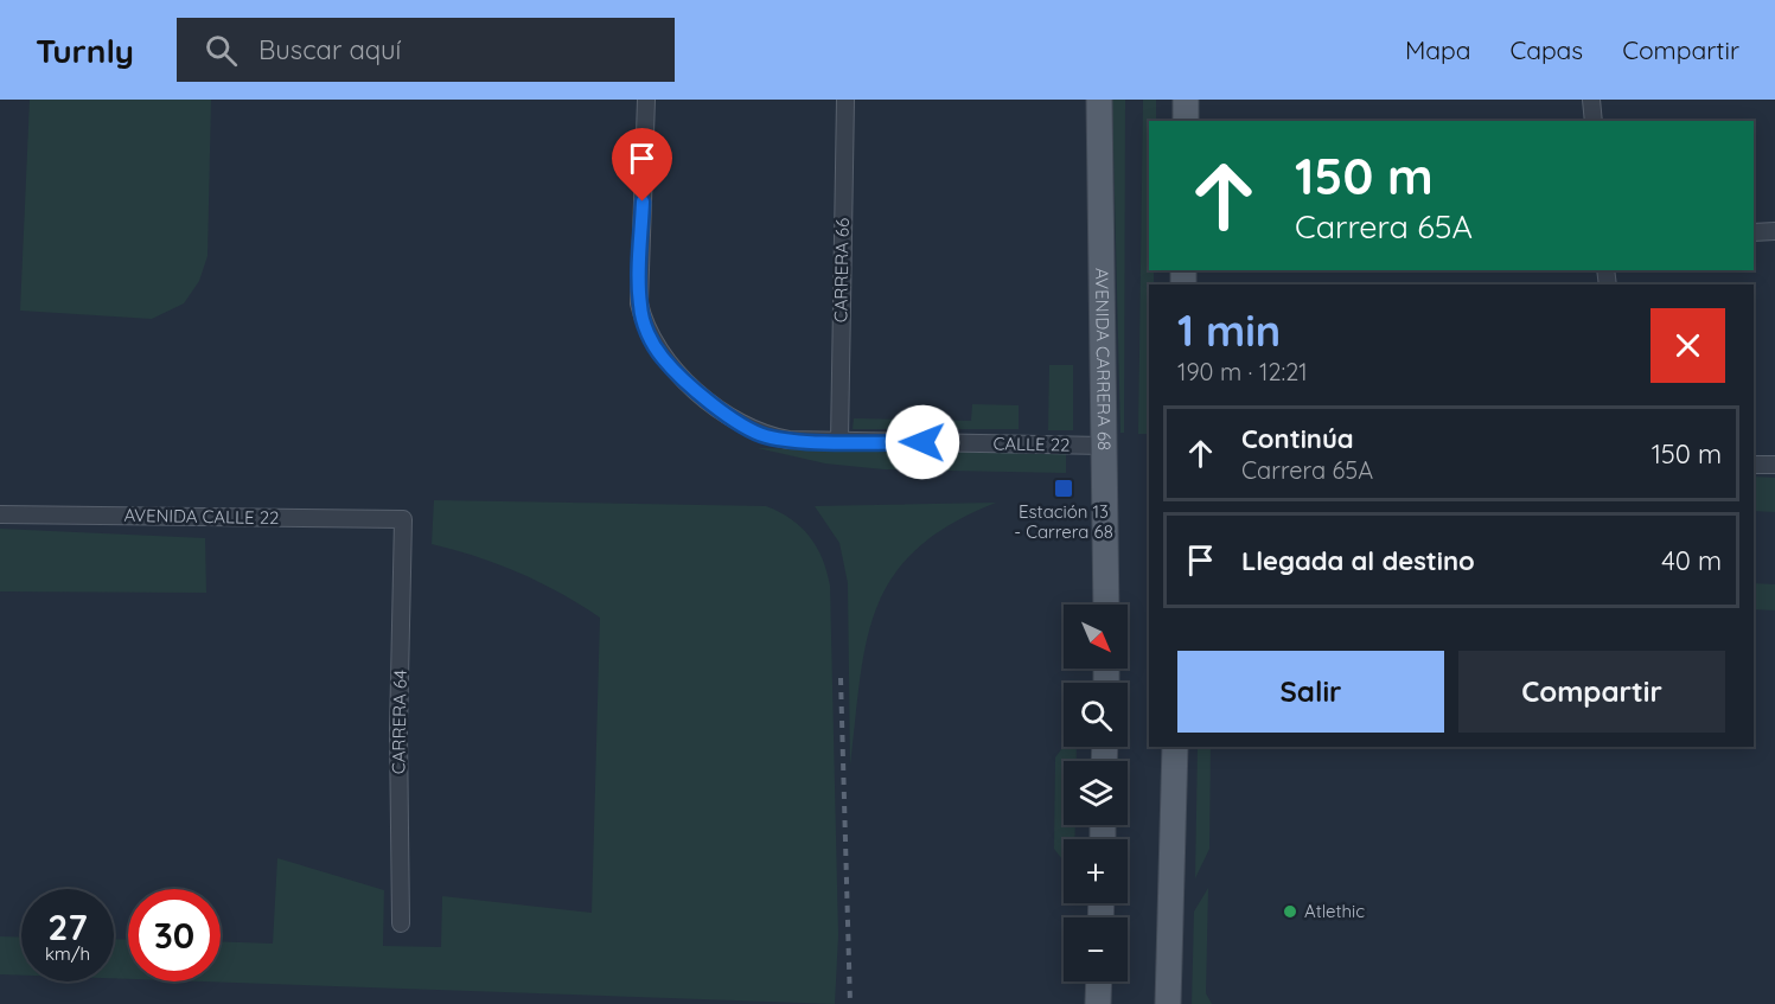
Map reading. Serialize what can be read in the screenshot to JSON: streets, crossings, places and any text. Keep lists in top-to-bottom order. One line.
{"streets":{"main road":["AVENIDA CARRERA 68"],"street":["CARRERA 66","CALLE 22","AVENIDA CALLE 22","CARRERA 64"]},"crossings":[["CARRERA 66","CALLE 22"],["AVENIDA CARRERA 68","CALLE 22"],["AVENIDA CALLE 22","CARRERA 64"]],"places":{"transit":["Estación 13 - Carrera 68"],"other":["Atlethic"]},"north":"bottom right","page":{"header":"Turnly","search":"Buscar aquí","nav":["Mapa","Capas","Compartir"],"turn":["150 m","Carrera 65A"],"heading":["1 min","190 m · 12:21"],"list":[{"name":"Continúa","note":"Carrera 65A","value":"150 m"},{"name":"Llegada al destino","value":"40 m"}],"map_buttons":["+","−"],"buttons":["Salir","Compartir"],"speed":"27 km/h","limit":"30"}}
